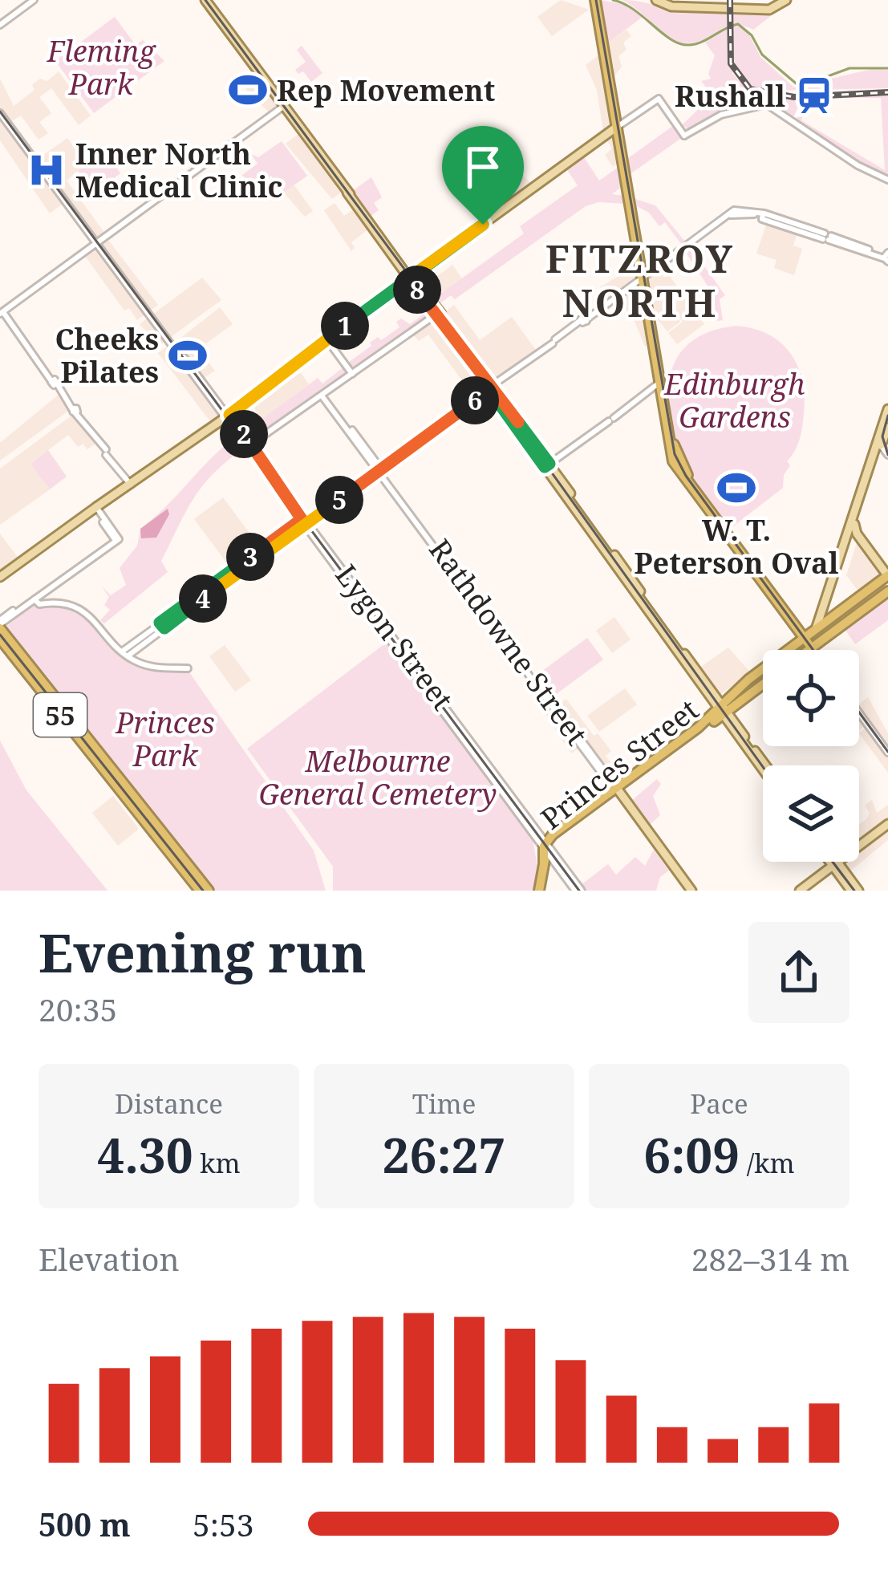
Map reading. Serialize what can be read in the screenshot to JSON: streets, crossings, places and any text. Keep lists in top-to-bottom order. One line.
{"streets":{"highway":["55","Princes Street"],"main road":["Rathdowne Street"],"street":["Lygon Street"]},"crossings":[["Lygon Street","Princes Street"],["Rathdowne Street","Princes Street"]],"districts":["FITZROY NORTH"],"parks":["Fleming Park","Edinburgh Gardens","Princes Park","Melbourne General Cemetery"],"places":{"sports":["Rep Movement","Cheeks Pilates","W. T. Peterson Oval"],"station":["Rushall"],"hospital":["Inner North Medical Clinic"]},"page":{"pins":["8","1","6","2","5","3","4"],"heading":["Evening run","20:35"],"stats":[["Distance","4.30 km"],["Time","26:27"],["Pace","6:09 /km"]],"chart":["Elevation","282–314 m"],"list":[{"name":"500 m","note":"5:53"}]}}
